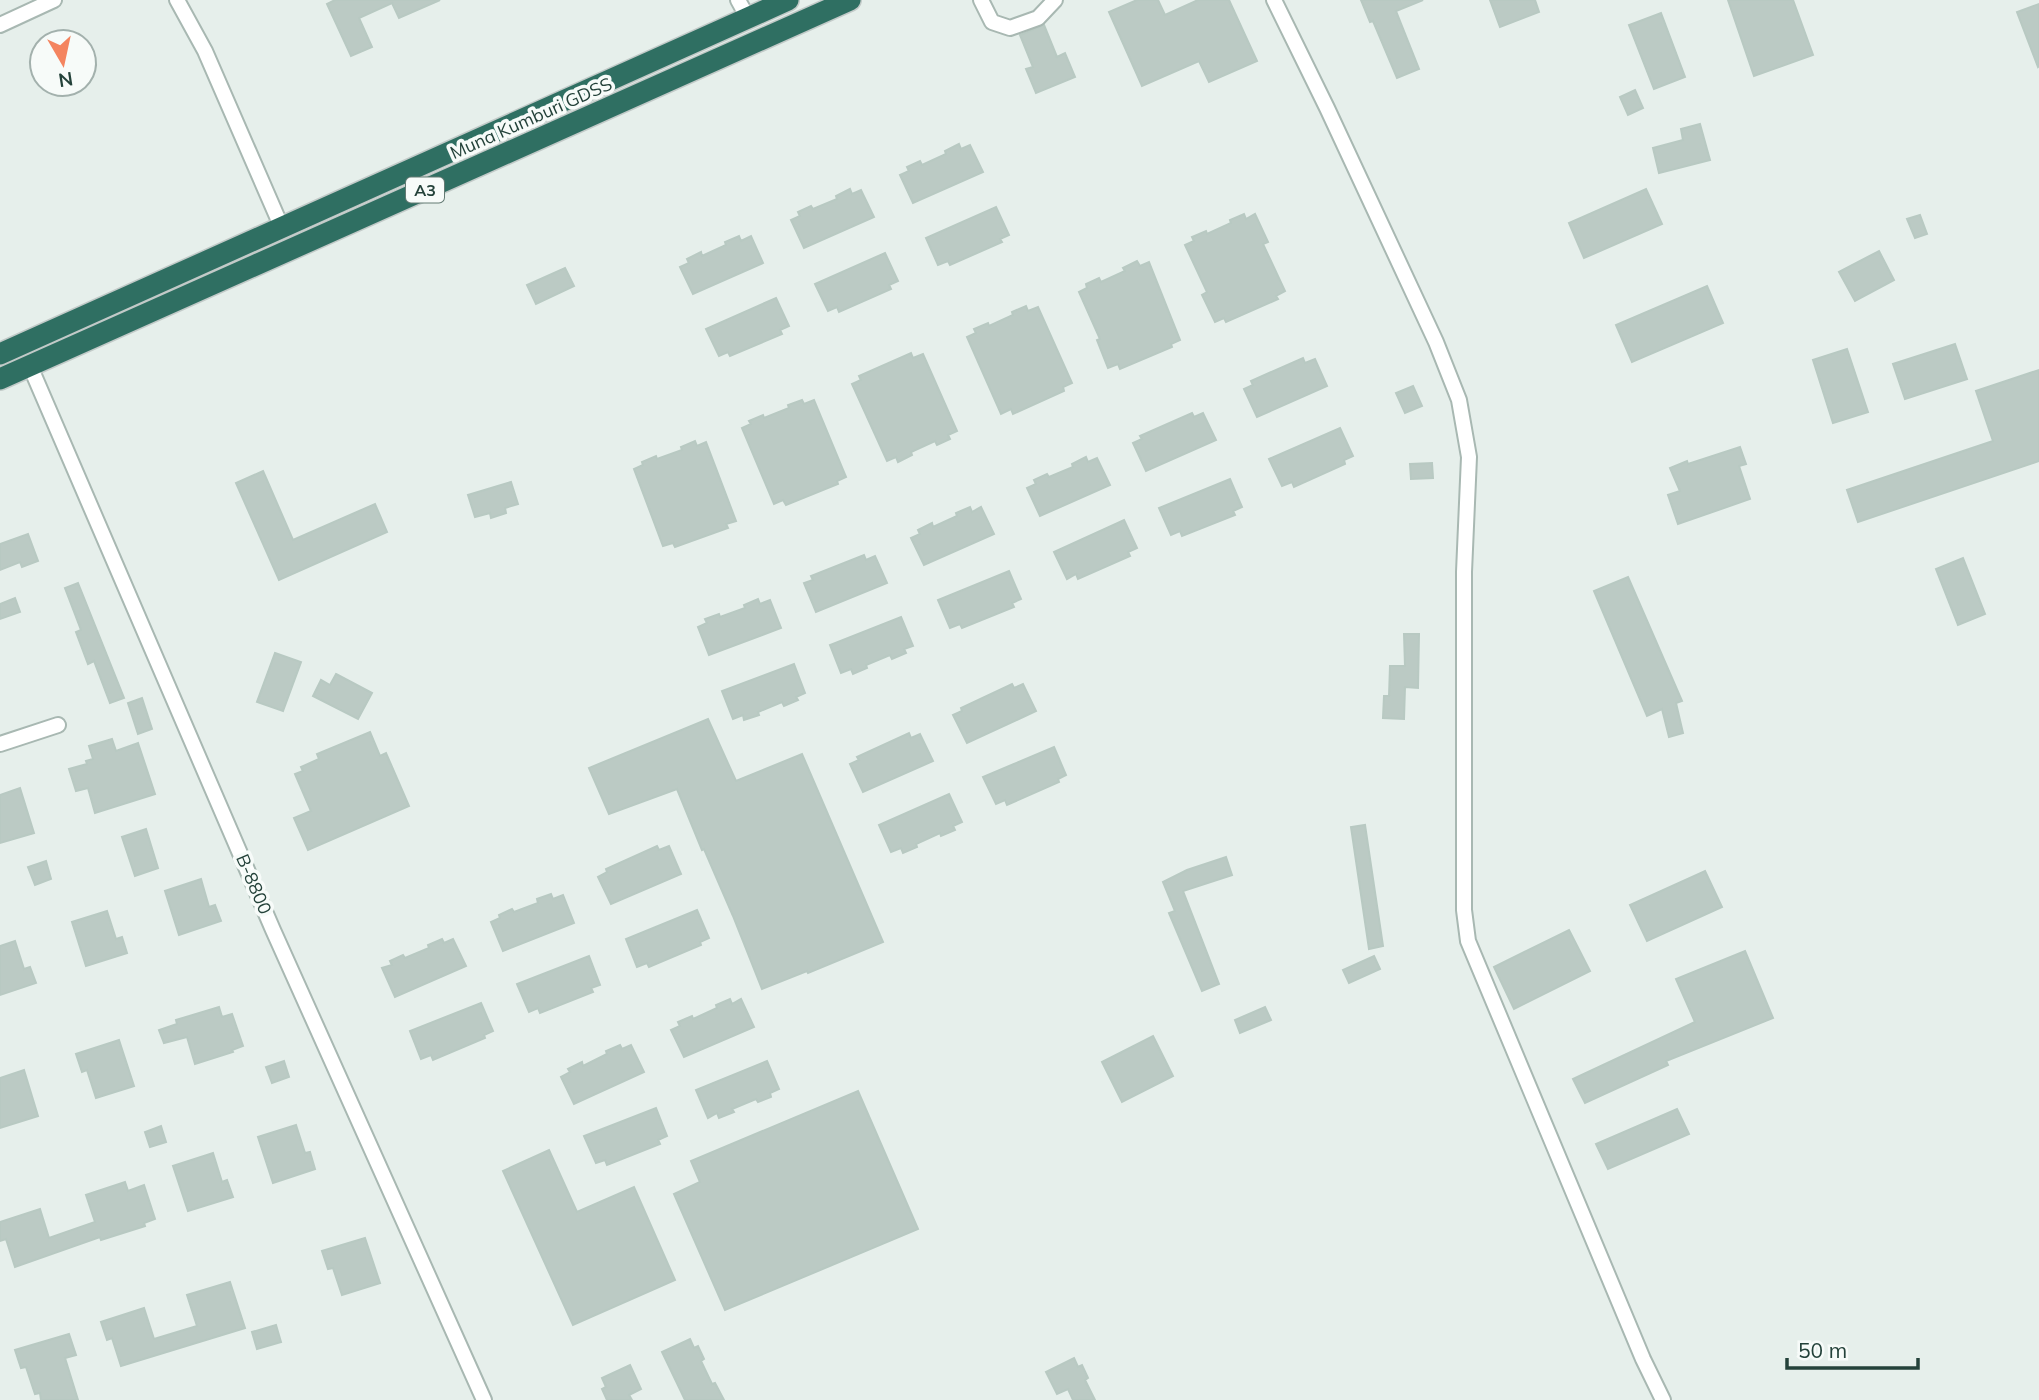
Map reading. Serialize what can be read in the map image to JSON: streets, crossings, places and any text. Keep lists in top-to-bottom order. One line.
{"streets":{"highway":["Muna Kumburi GDSS","A3"],"street":["B-8800"]},"crossings":[["Muna Kumburi GDSS","B-8800"]],"scale_bar":"50 m","north":"bottom"}
